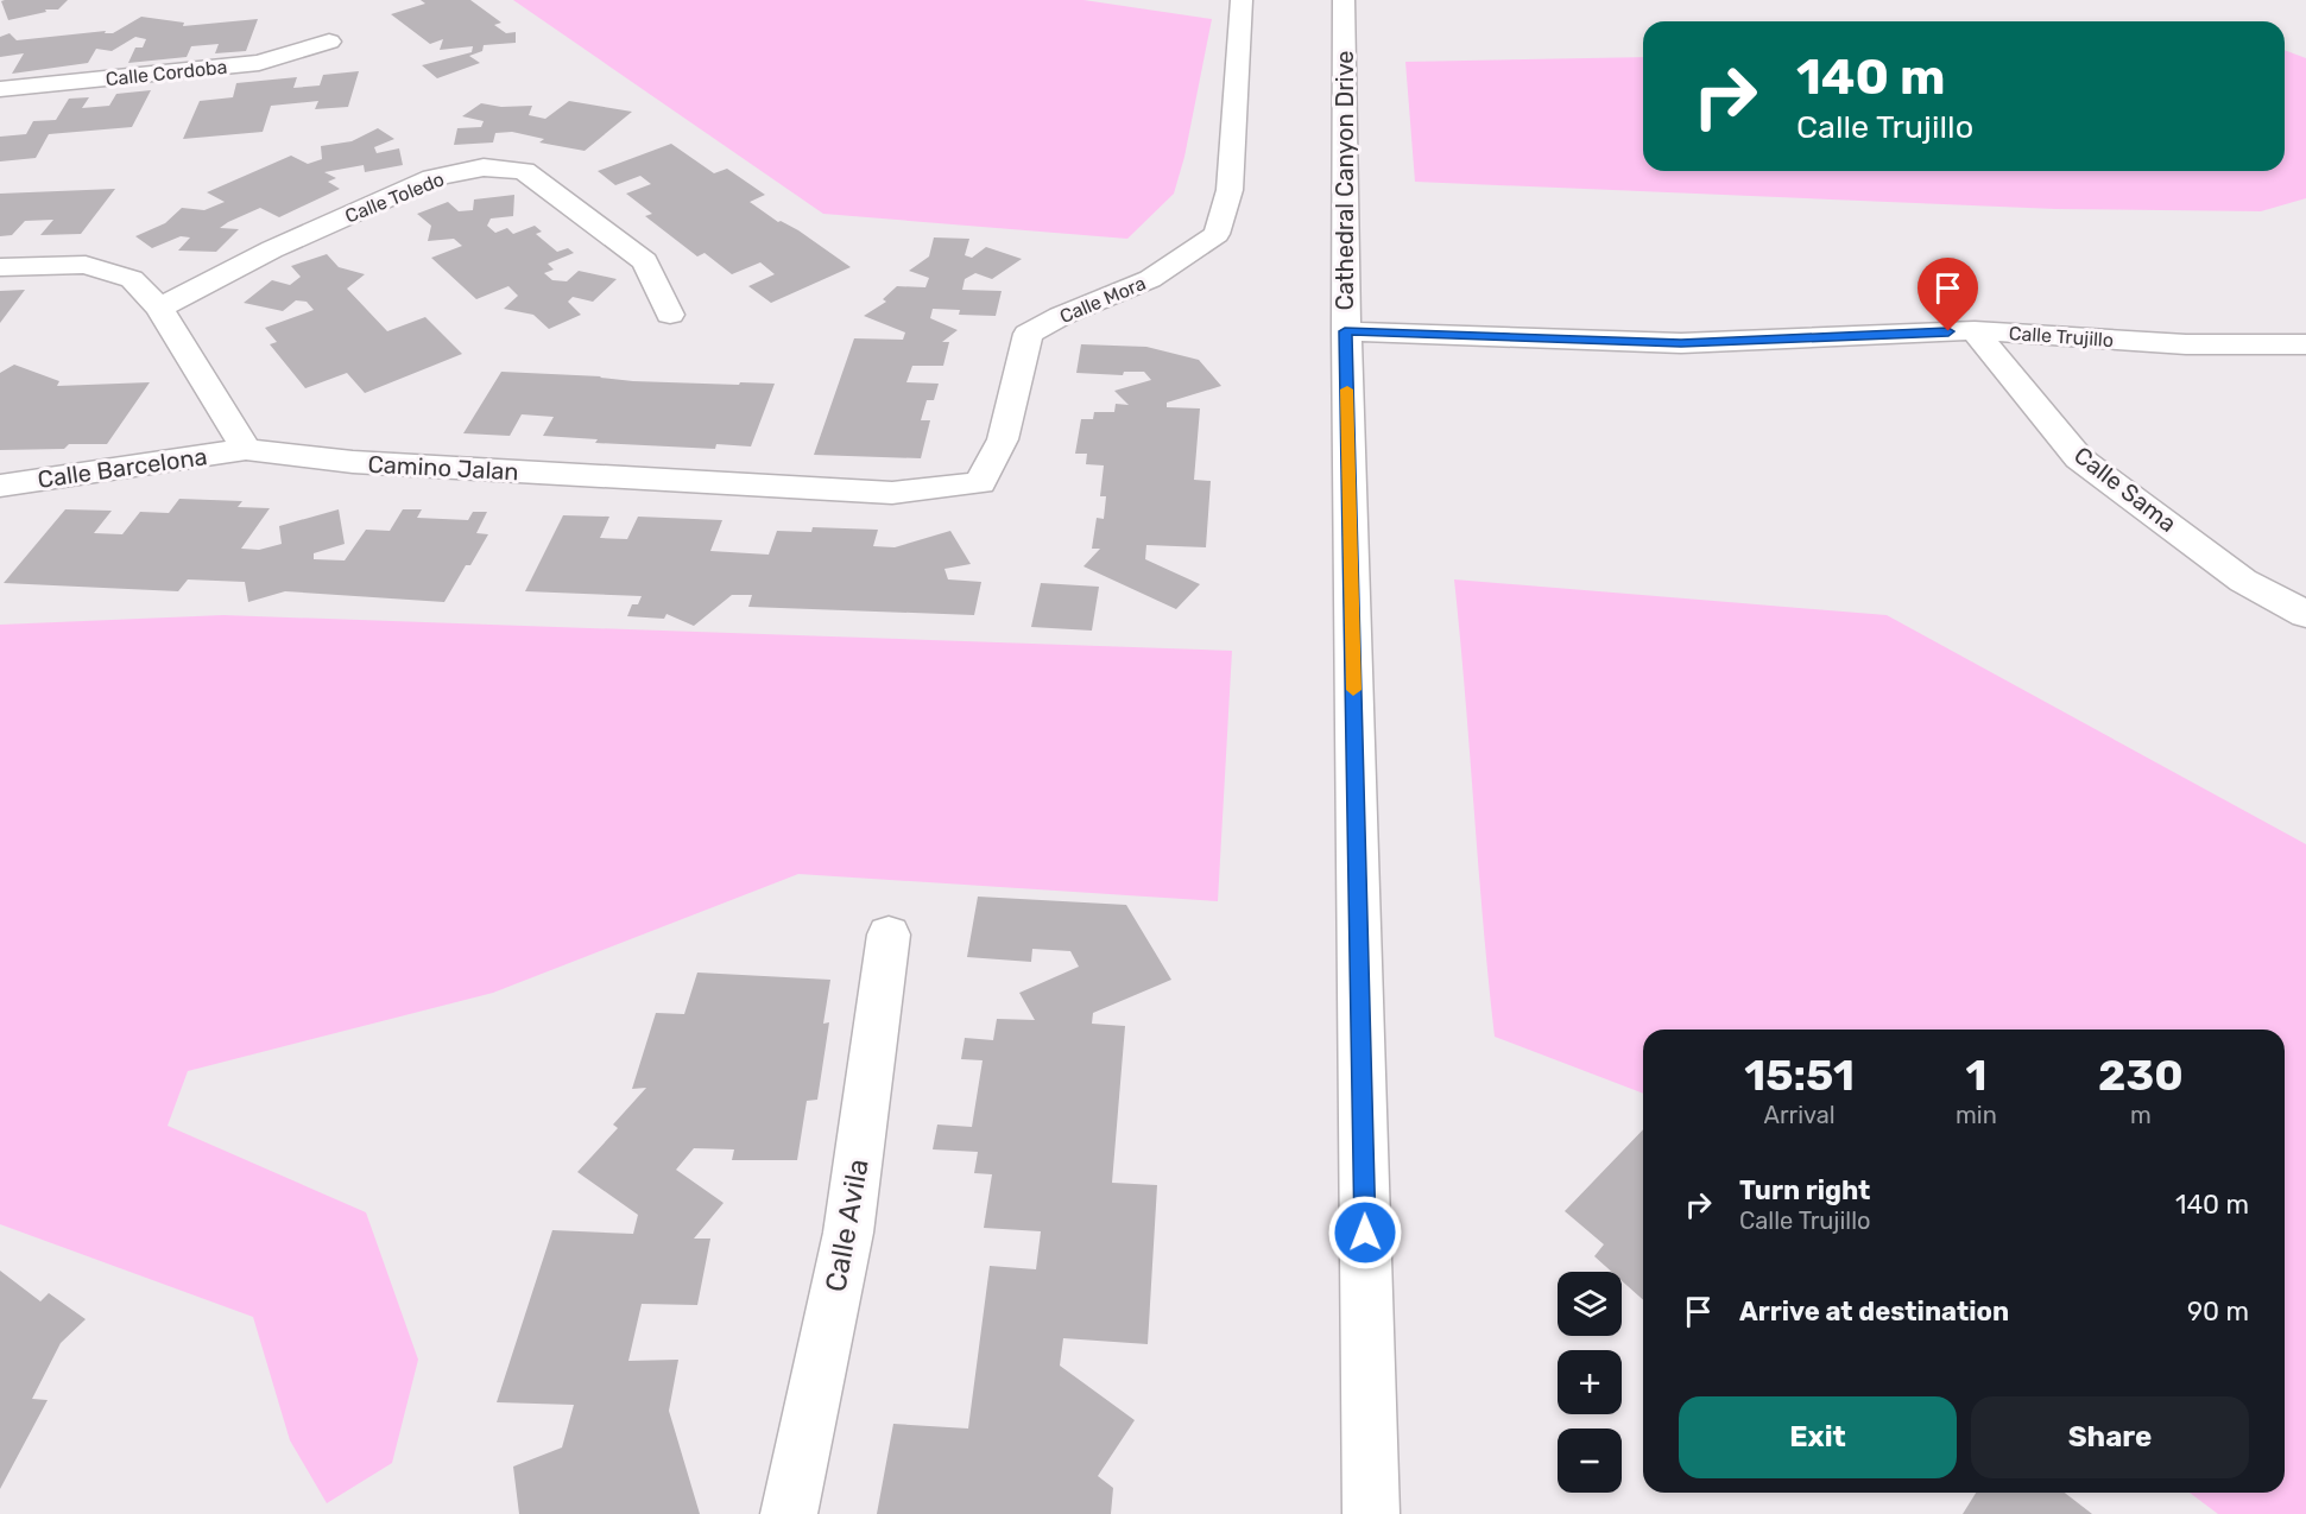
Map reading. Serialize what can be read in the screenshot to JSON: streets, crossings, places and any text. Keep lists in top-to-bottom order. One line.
{"streets":{"street":["Calle Cordoba","Cathedral Canyon Drive","Calle Toledo","Calle Mora","Calle Trujillo","Calle Barcelona","Camino Jalan","Calle Sama","Calle Avila"]},"crossings":[["Cathedral Canyon Drive","Calle Trujillo"],["Calle Mora","Camino Jalan"],["Calle Trujillo","Calle Sama"],["Calle Barcelona","Camino Jalan"]],"page":{"turn":["140 m","Calle Trujillo"],"eta":["15:51","Arrival","1","min","230","m"],"list":[{"name":"Turn right","note":"Calle Trujillo","value":"140 m"},{"name":"Arrive at destination","value":"90 m"}],"map_buttons":["+","−"],"buttons":["Exit","Share"]}}
